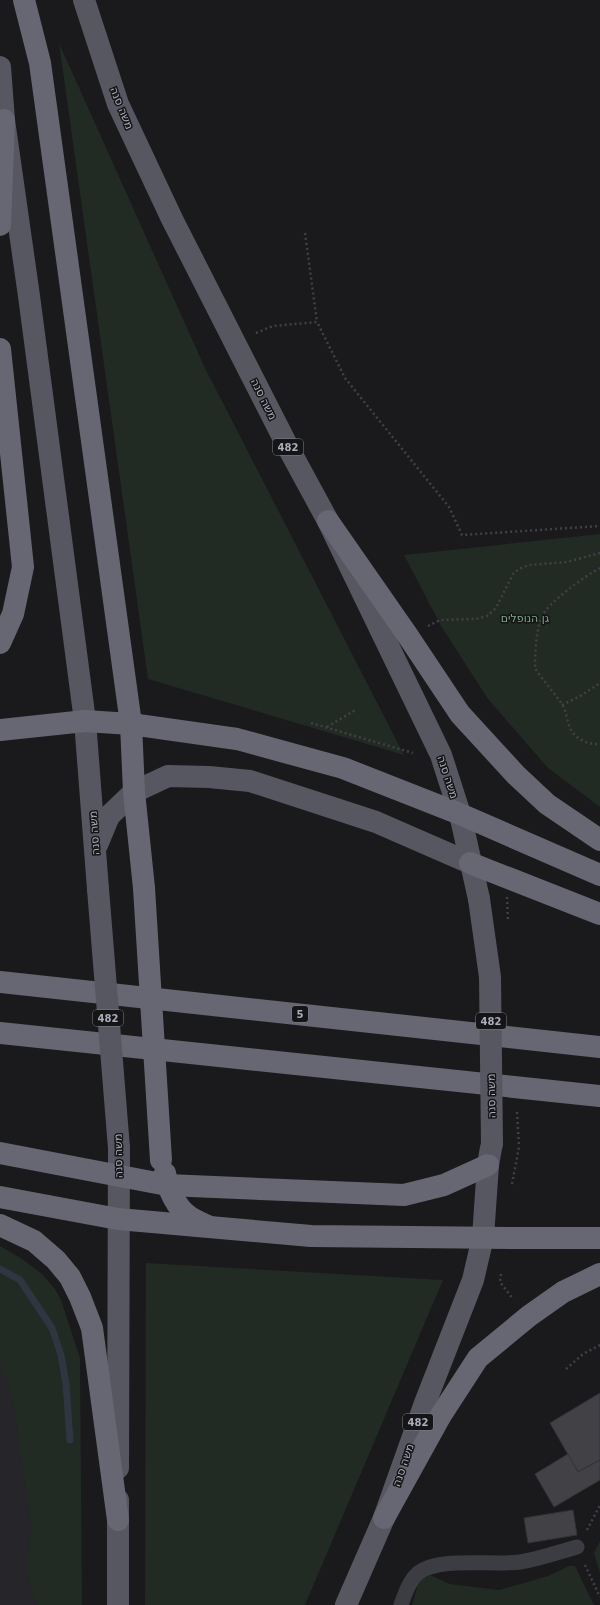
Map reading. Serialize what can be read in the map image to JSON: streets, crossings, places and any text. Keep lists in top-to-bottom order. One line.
{"streets":{"highway":["5"],"main road":["משה סנה","482"]},"parks":["גן הנופלים"]}
